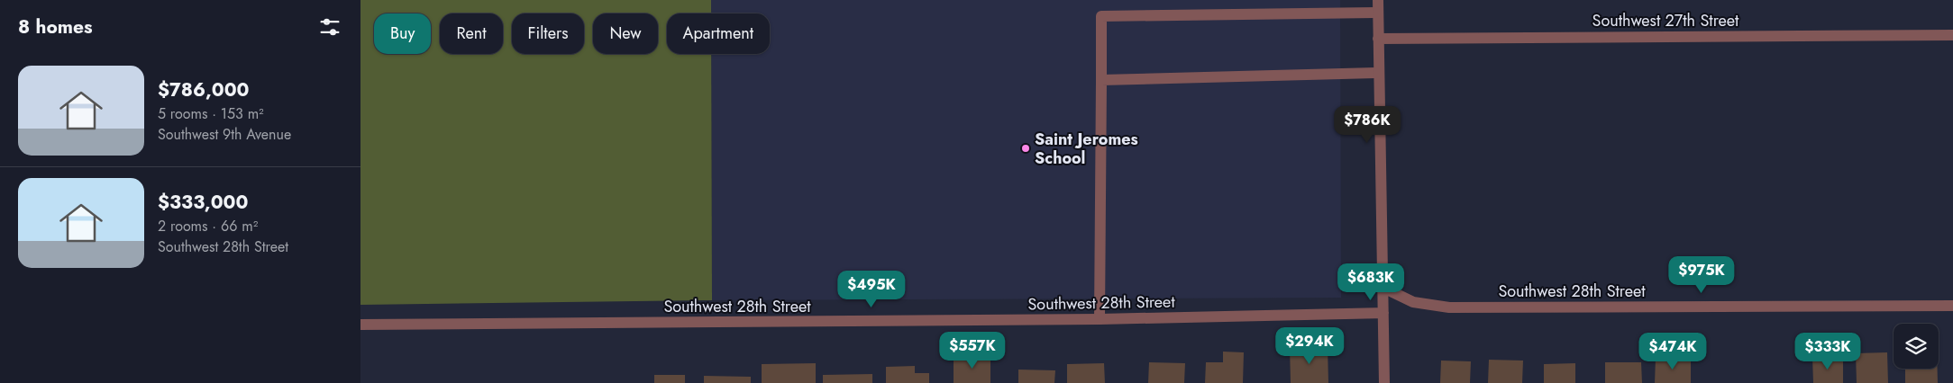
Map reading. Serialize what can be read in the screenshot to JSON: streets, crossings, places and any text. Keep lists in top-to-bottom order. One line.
{"streets":{"street":["Southwest 27th Street","Southwest 28th Street"]},"places":["Saint Jeromes School"],"page":{"heading":"8 homes","chip":["Buy","Rent","Filters","New","Apartment"],"list":[{"name":"$786,000","note":"5 rooms · 153 m² · Southwest 9th Avenue"},{"name":"$333,000","note":"2 rooms · 66 m² · Southwest 28th Street"}],"price":["$786K","$975K","$683K","$495K","$294K","$557K","$474K","$333K"]}}
